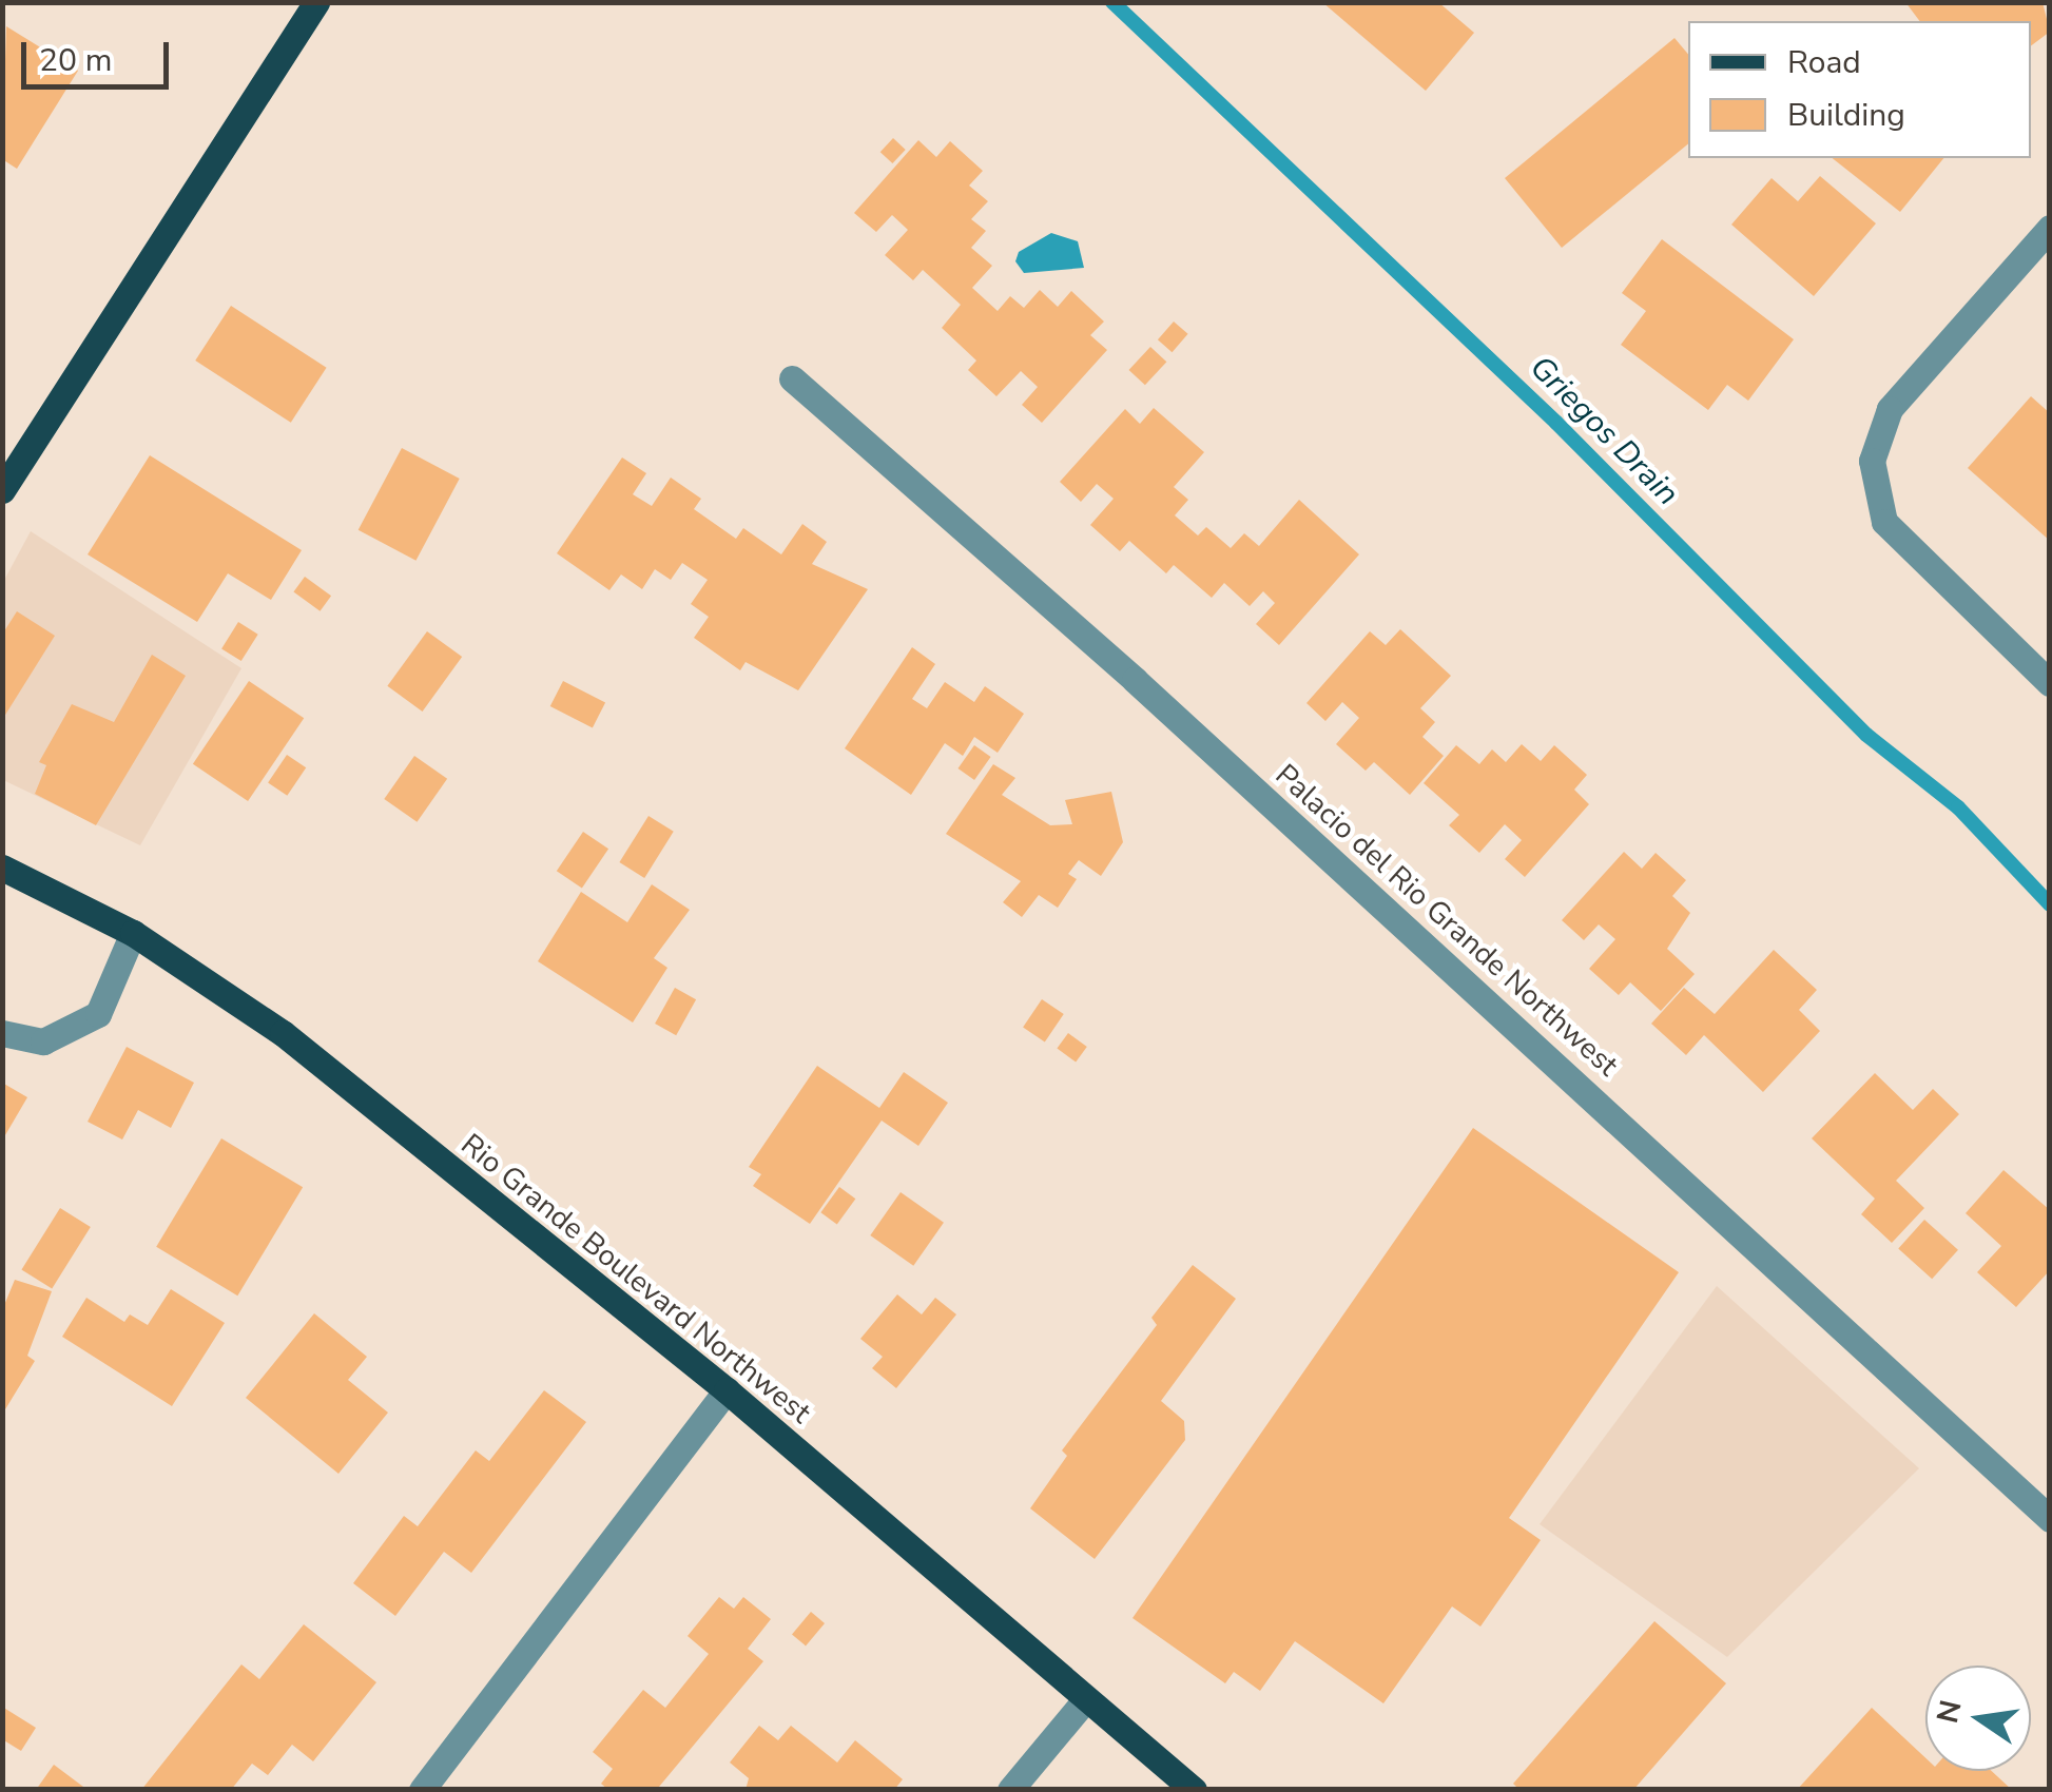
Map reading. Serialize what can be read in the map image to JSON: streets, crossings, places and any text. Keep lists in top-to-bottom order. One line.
{"streets":{"main road":["Rio Grande Boulevard Northwest"],"street":["Palacio del Rio Grande Northwest"]},"water":["Griegos Drain"],"legend":["Road","Building"],"scale_bar":"20 m","north":"left"}
